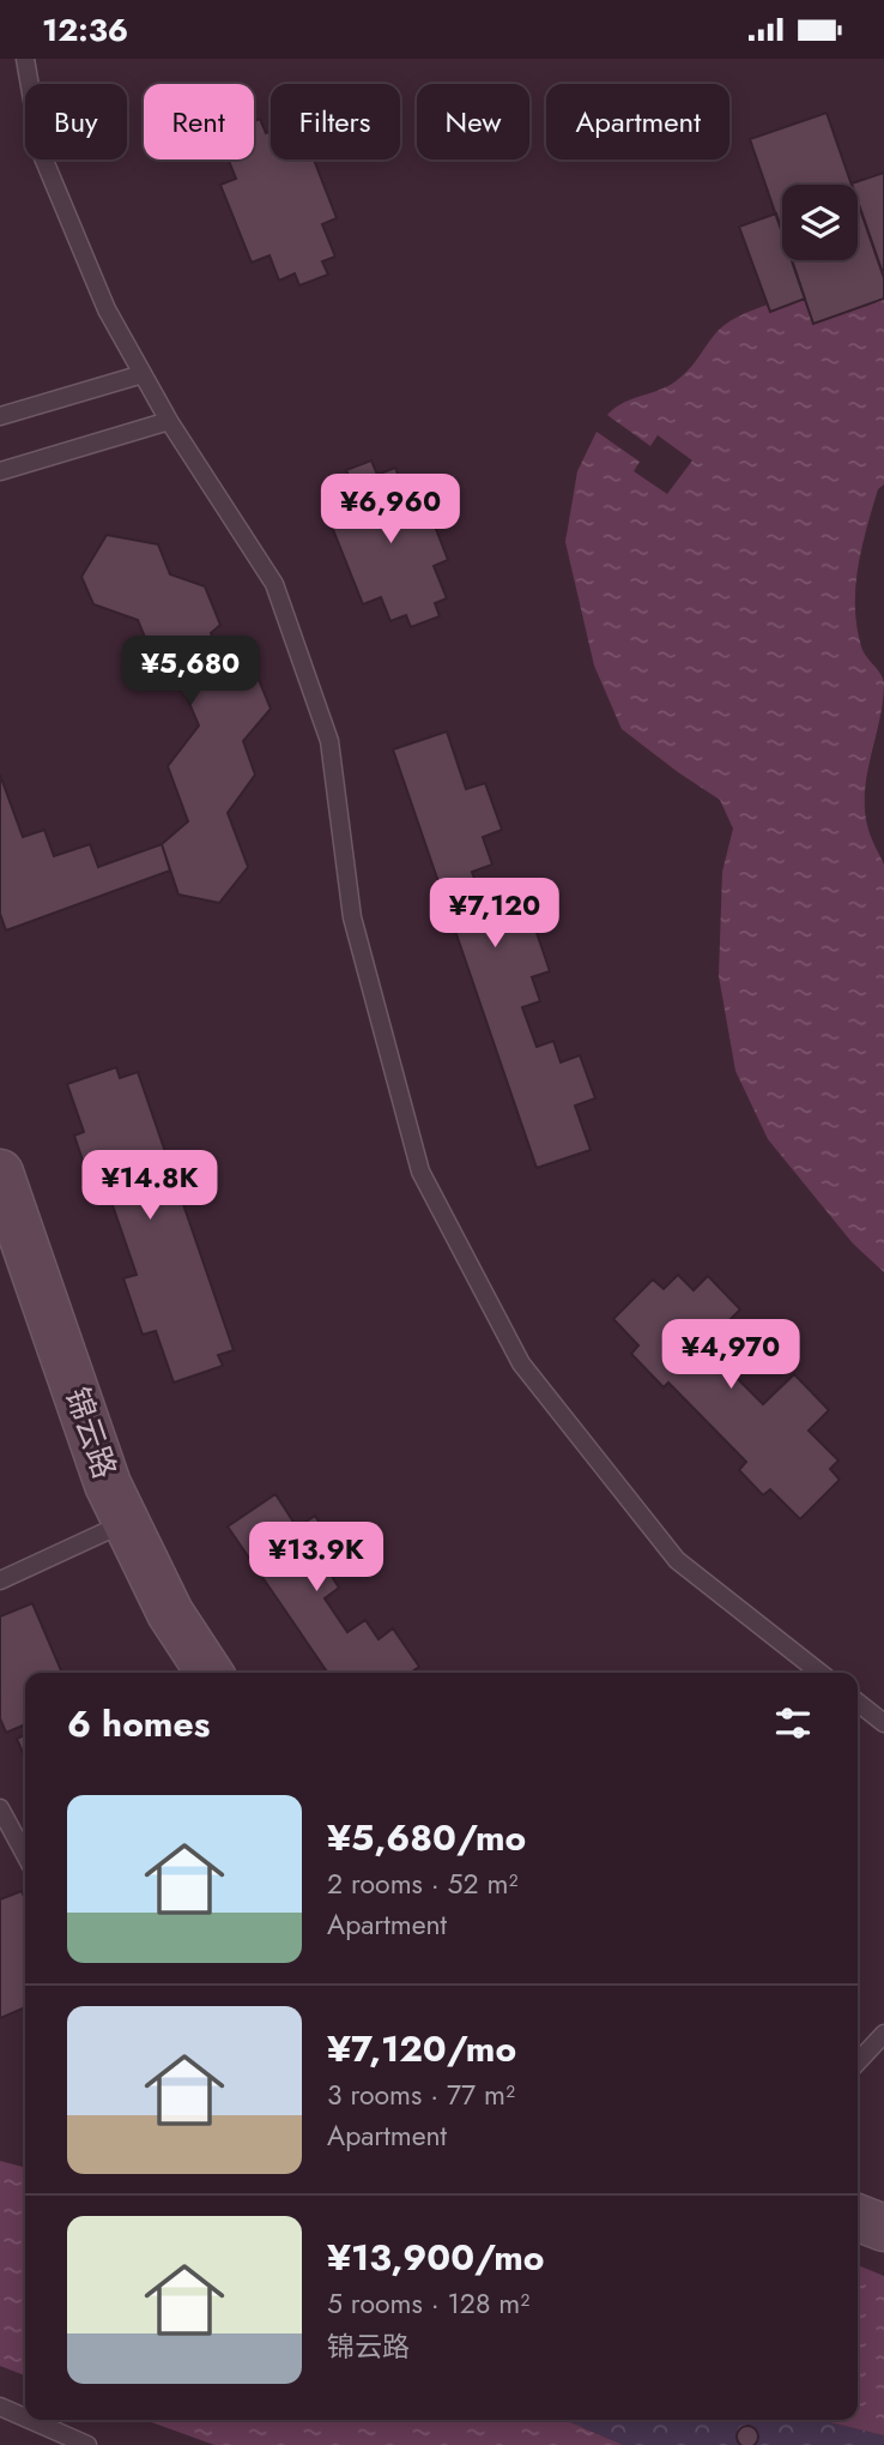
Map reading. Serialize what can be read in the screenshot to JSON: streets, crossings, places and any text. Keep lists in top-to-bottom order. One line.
{"streets":{"street":["锦云路"]},"page":{"status":"12:36","chip":["Buy","Rent","Filters","New","Apartment"],"price":["¥6,960","¥5,680","¥7,120","¥14.8K","¥4,970","¥13.9K"],"heading":"6 homes","list":[{"name":"¥5,680/mo","note":"2 rooms · 52 m² · Apartment"},{"name":"¥7,120/mo","note":"3 rooms · 77 m² · Apartment"},{"name":"¥13,900/mo","note":"5 rooms · 128 m² · 锦云路"}]}}
